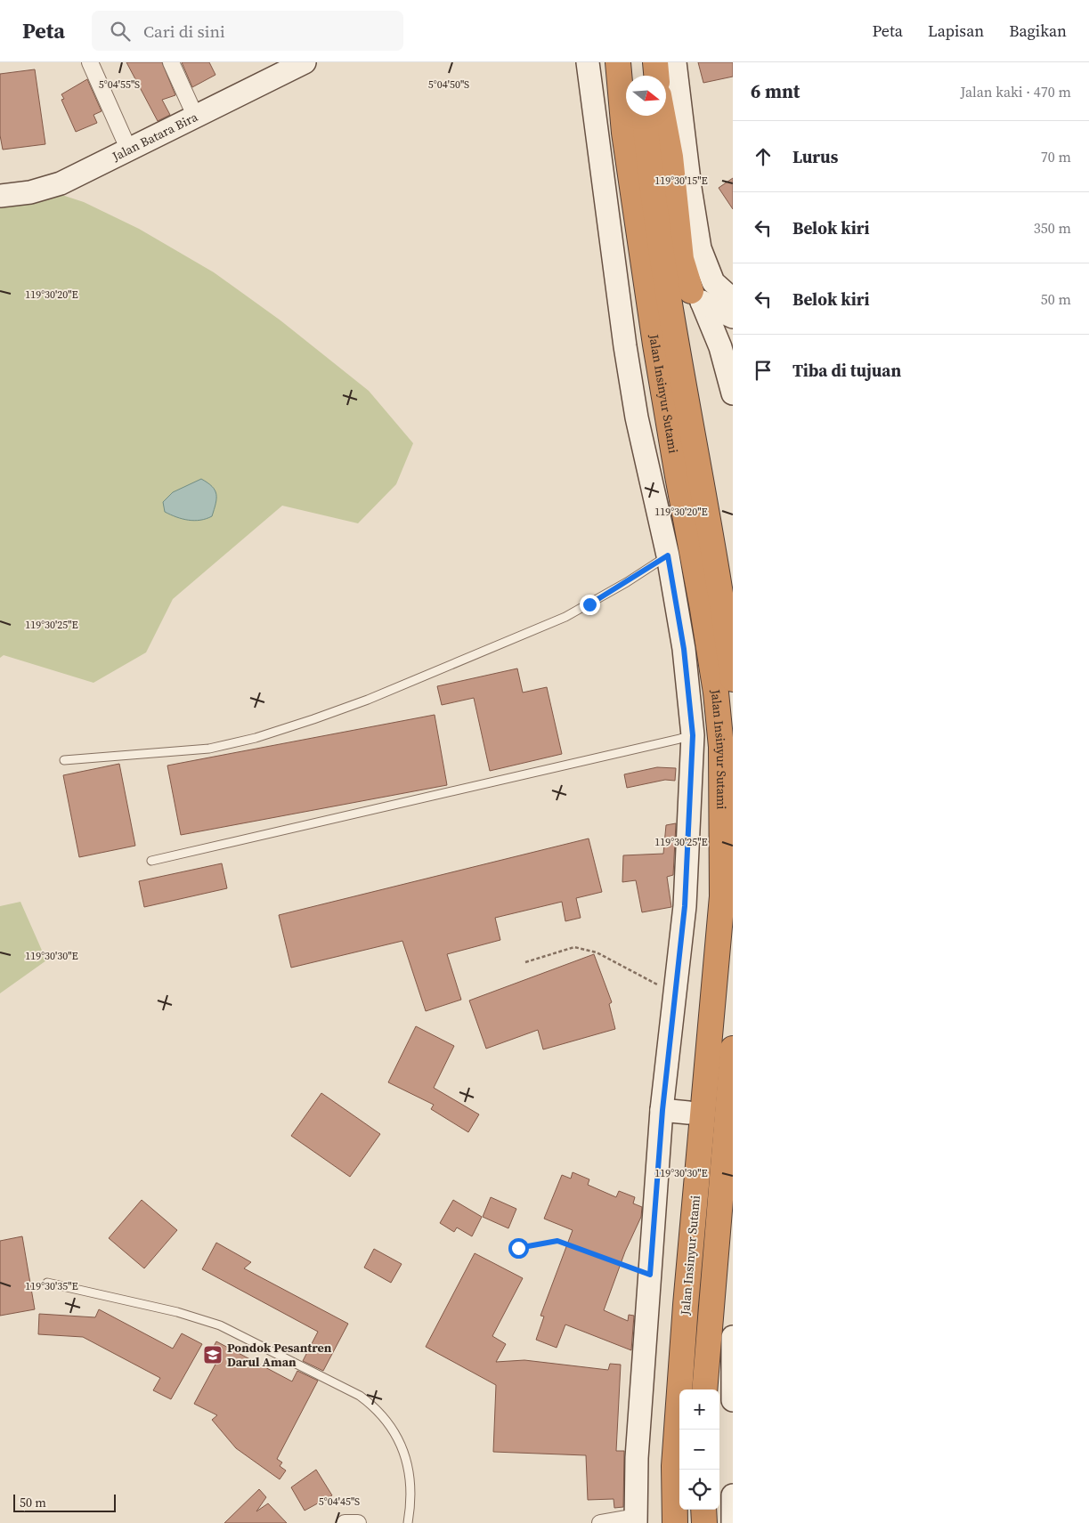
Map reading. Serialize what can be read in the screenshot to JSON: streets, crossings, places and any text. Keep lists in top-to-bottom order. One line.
{"streets":{"highway":["Jalan Insinyur Sutami"],"street":["Jalan Batara Bira"]},"places":{"school or university":["Pondok Pesantren Darul Aman"]},"scale_bar":"50 m","north":"right","page":{"header":"Peta","search":"Cari di sini","nav":["Peta","Lapisan","Bagikan"],"heading":["6 mnt","Jalan kaki · 470 m"],"list":[["Lurus","70 m"],["Belok kiri","350 m"],["Belok kiri","50 m"],"Tiba di tujuan"],"map_buttons":["+","−"],"scale":"50 m"},"coordinates":["5°04'55\"S","5°04'50\"S","119°30'15\"E","119°30'20\"E","119°30'25\"E","119°30'30\"E","119°30'35\"E","5°04'45\"S"]}
